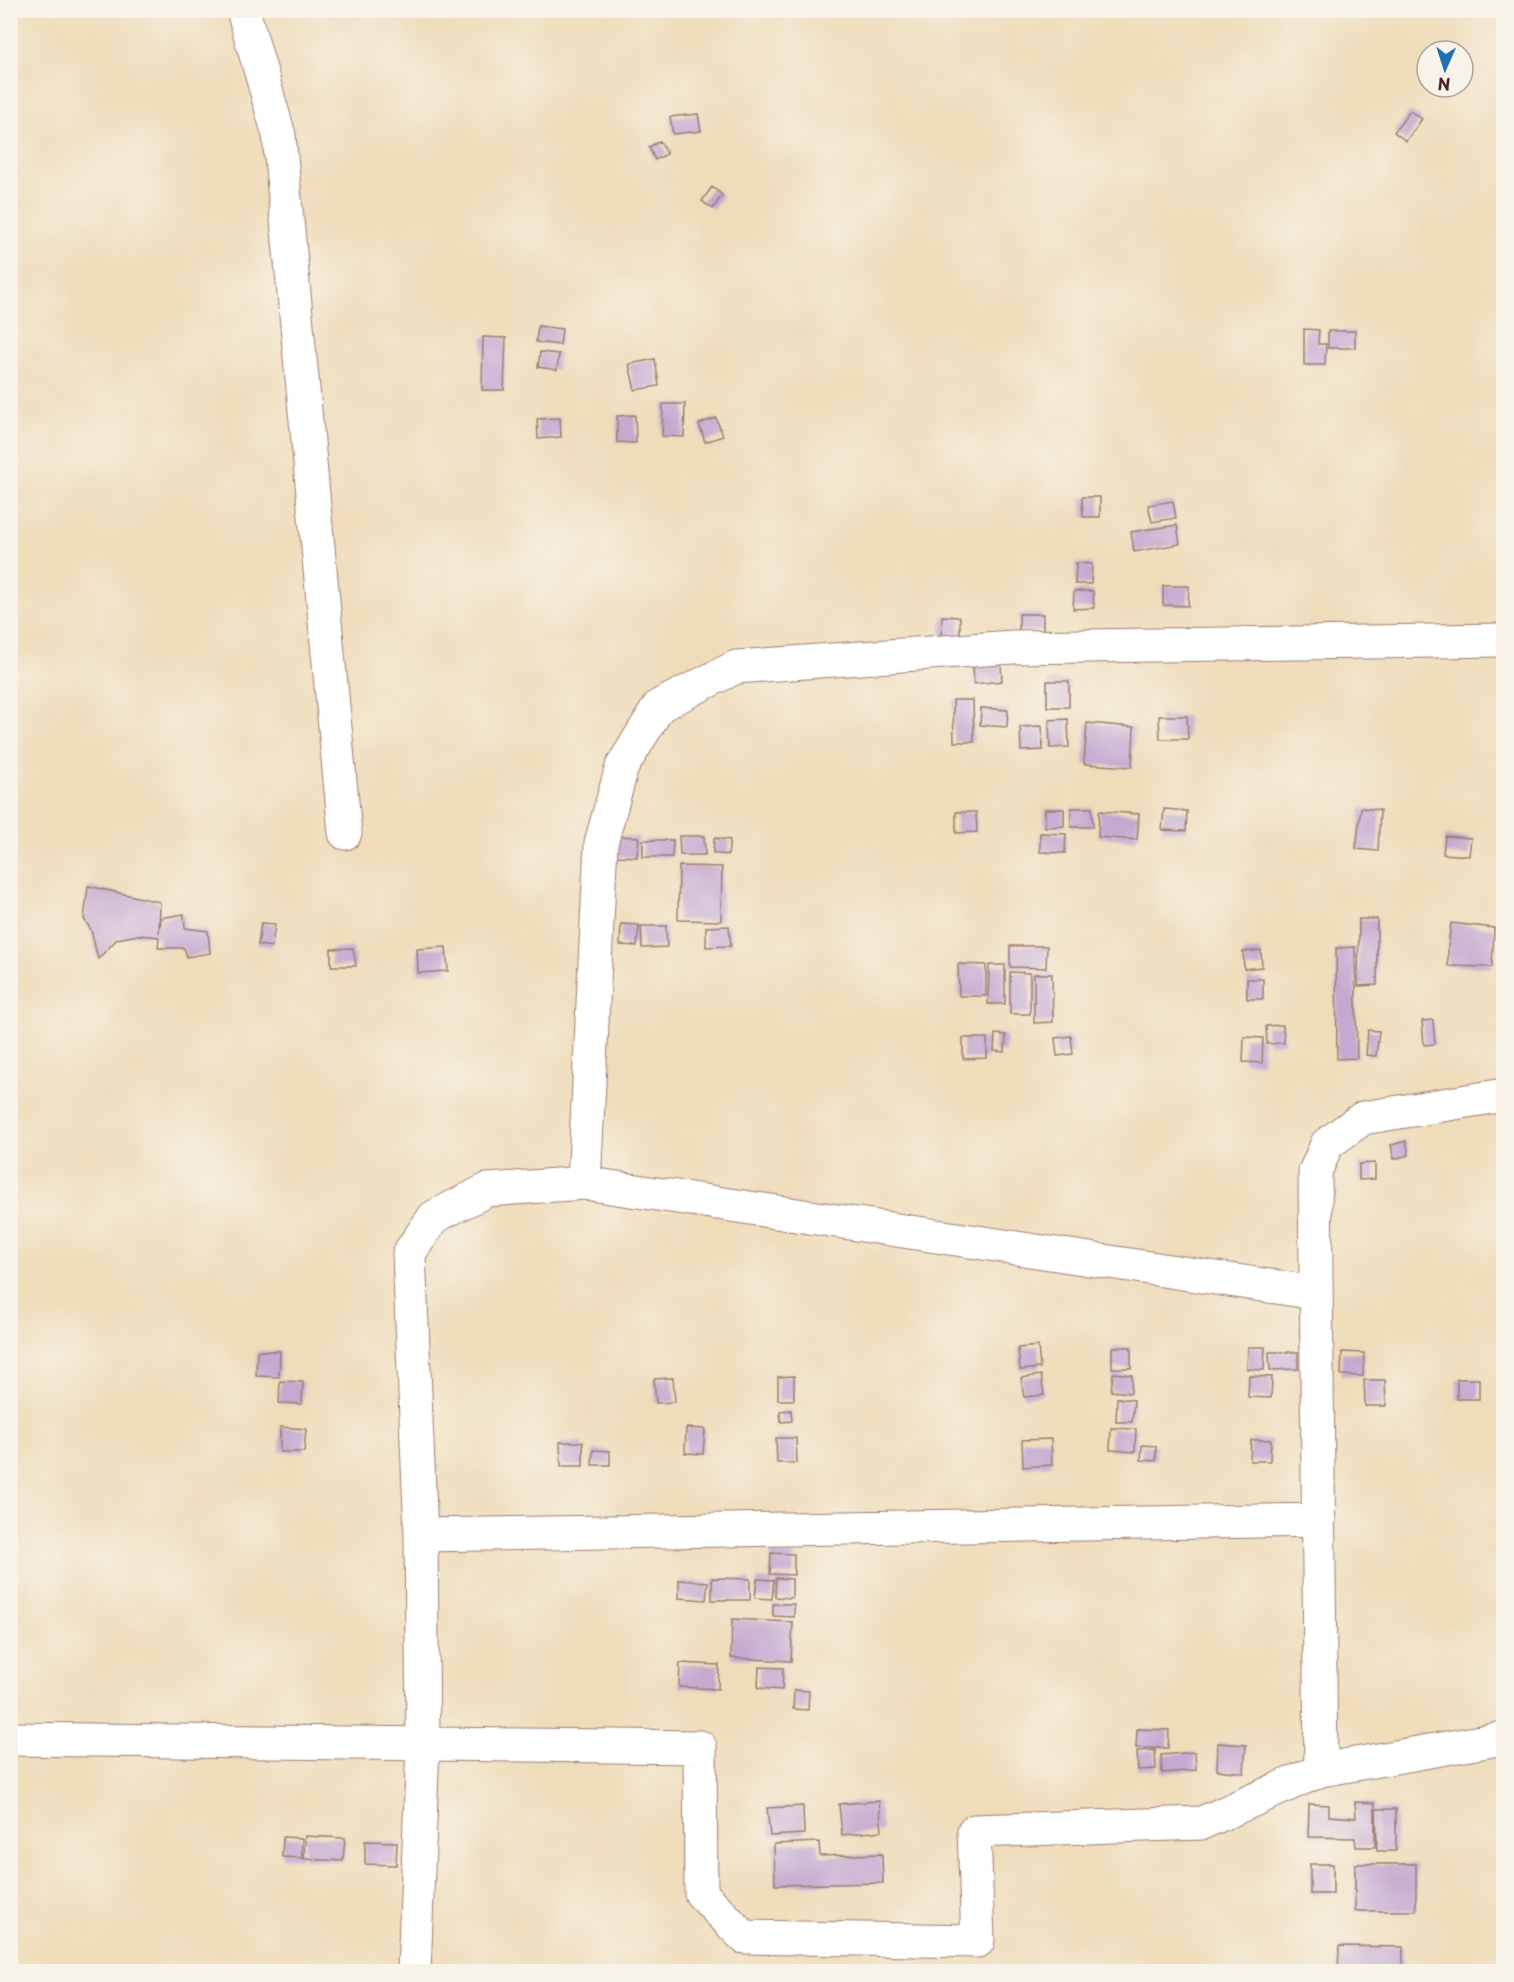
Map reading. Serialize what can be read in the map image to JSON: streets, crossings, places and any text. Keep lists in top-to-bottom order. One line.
{"north":"bottom"}
